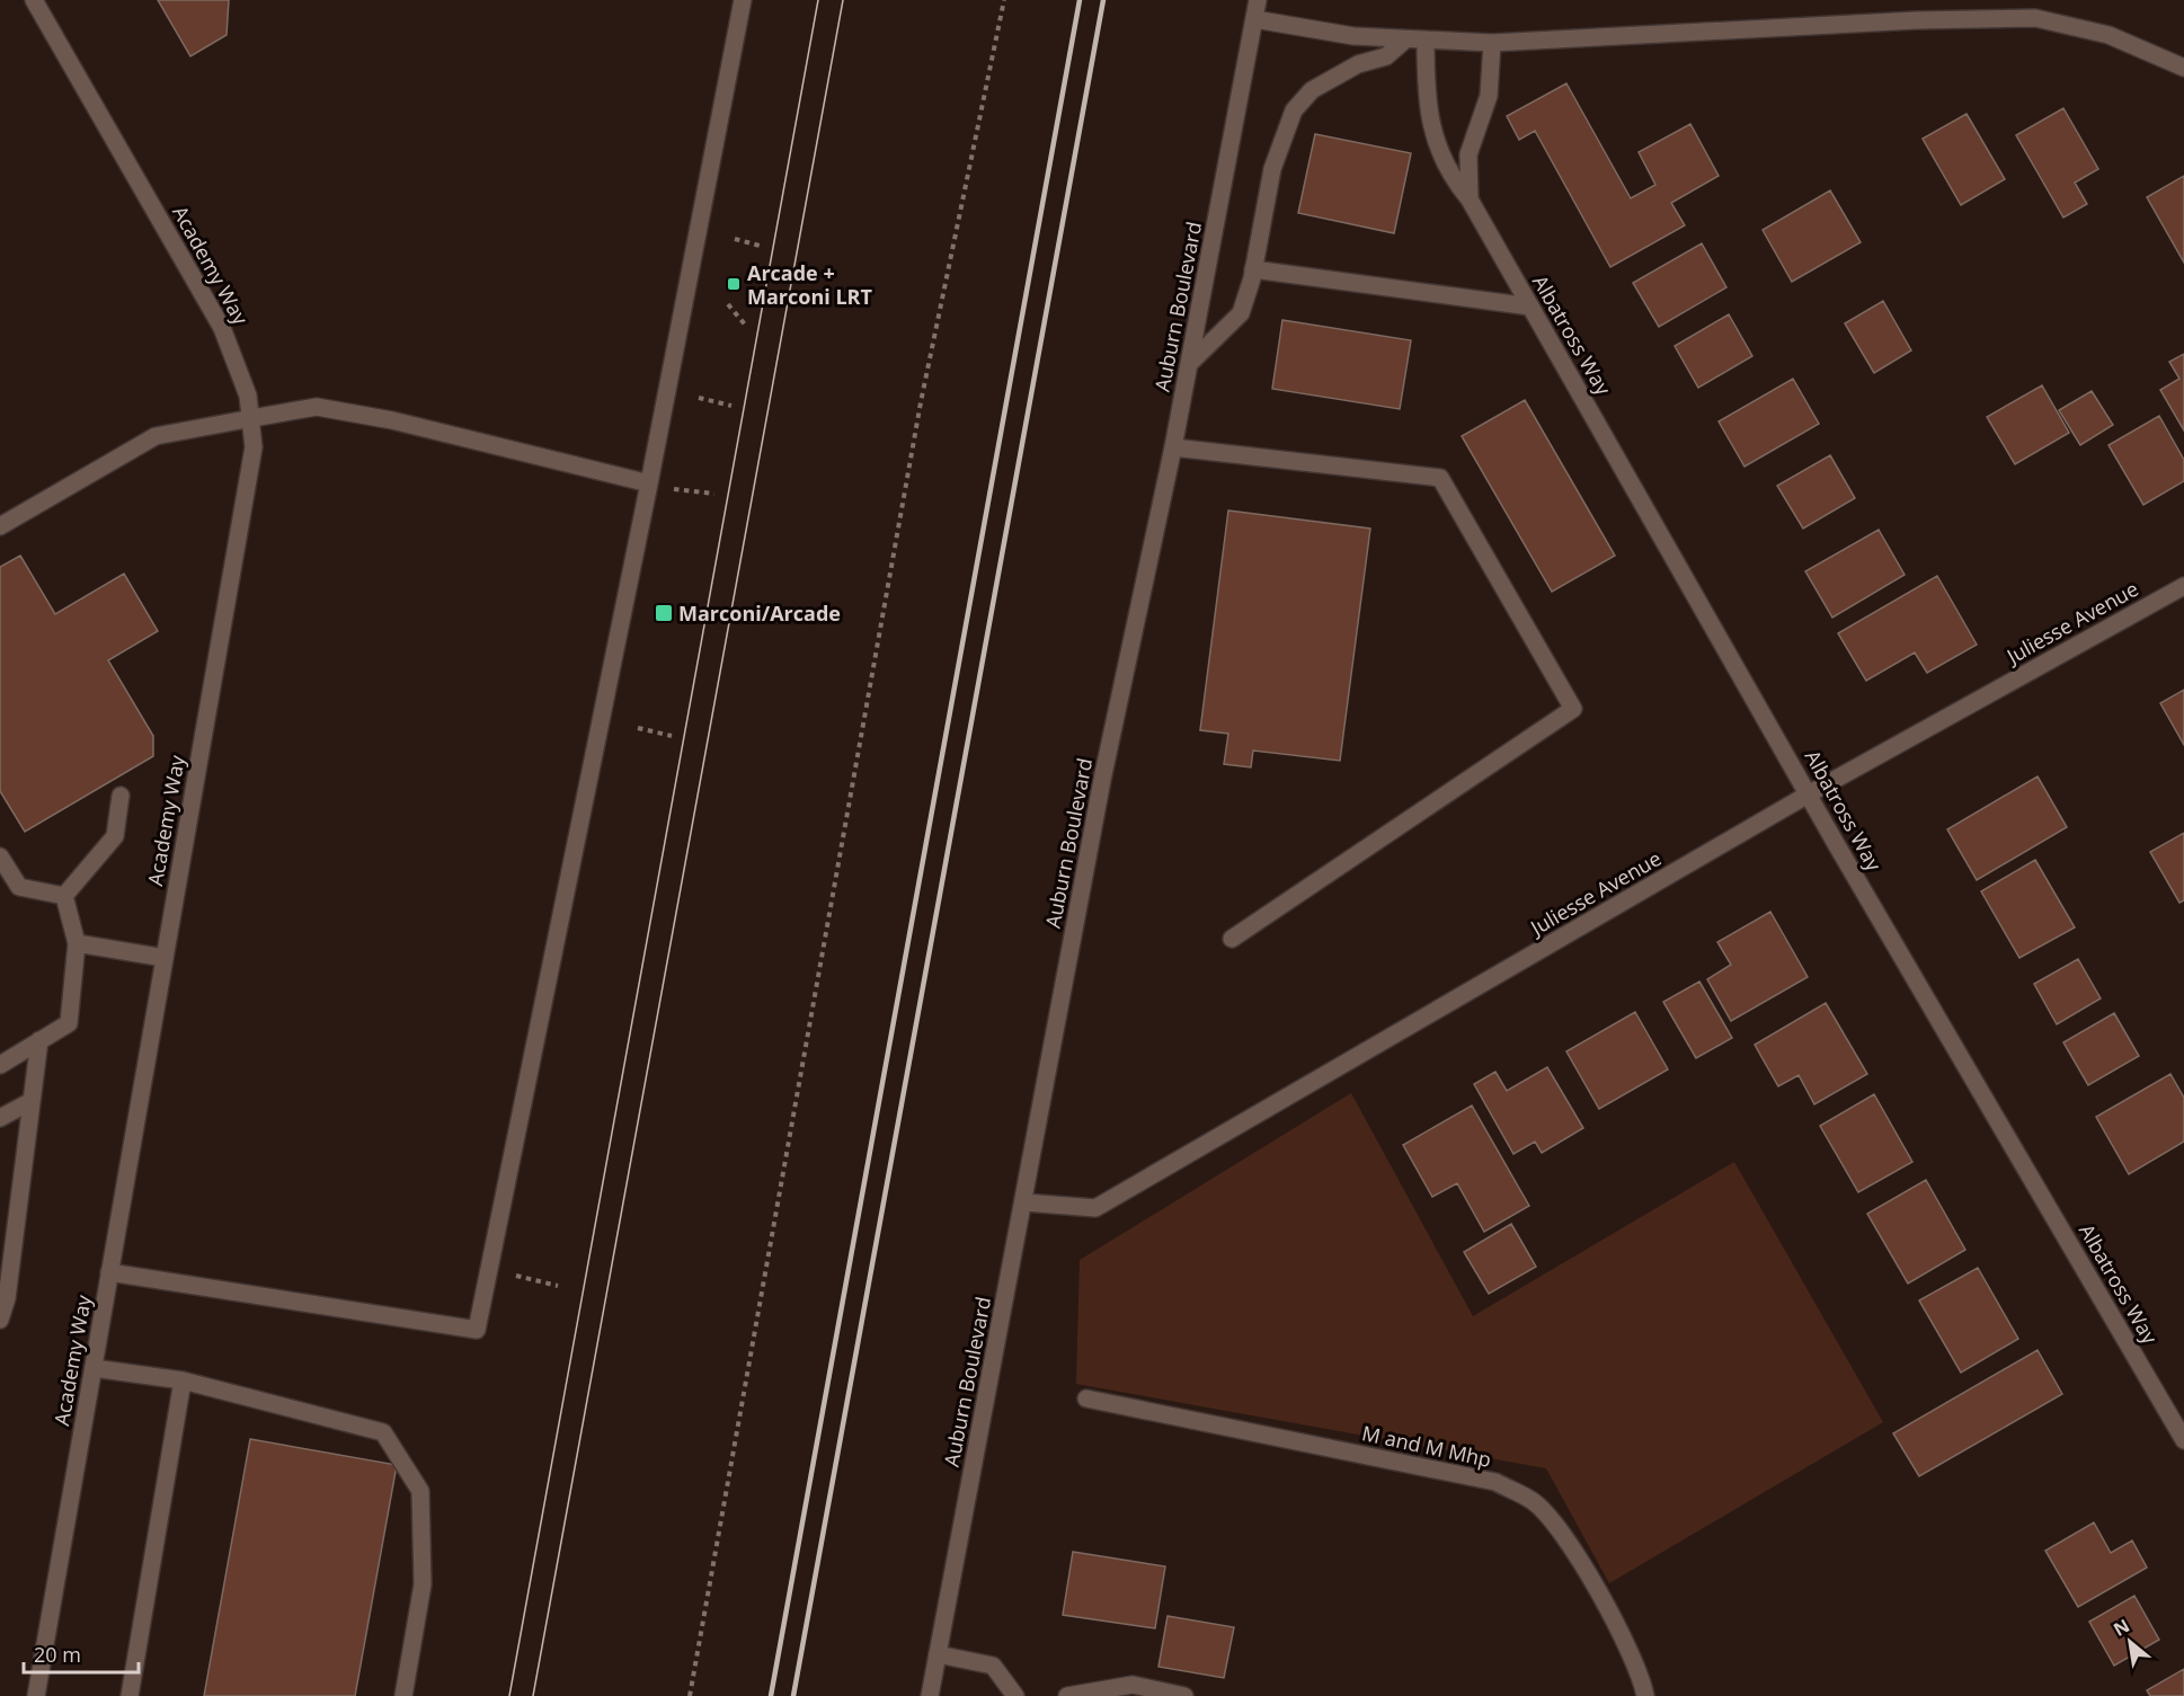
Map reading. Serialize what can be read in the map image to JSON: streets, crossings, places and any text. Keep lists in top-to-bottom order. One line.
{"streets":{"street":["Academy Way","Auburn Boulevard","Albatross Way","Juliesse Avenue","M and M Mhp"]},"crossings":[["Auburn Boulevard","Juliesse Avenue"],["Albatross Way","Juliesse Avenue"]],"places":{"transit":["Arcade + Marconi LRT","Marconi/Arcade"]},"scale_bar":"20 m","north":"top left"}
